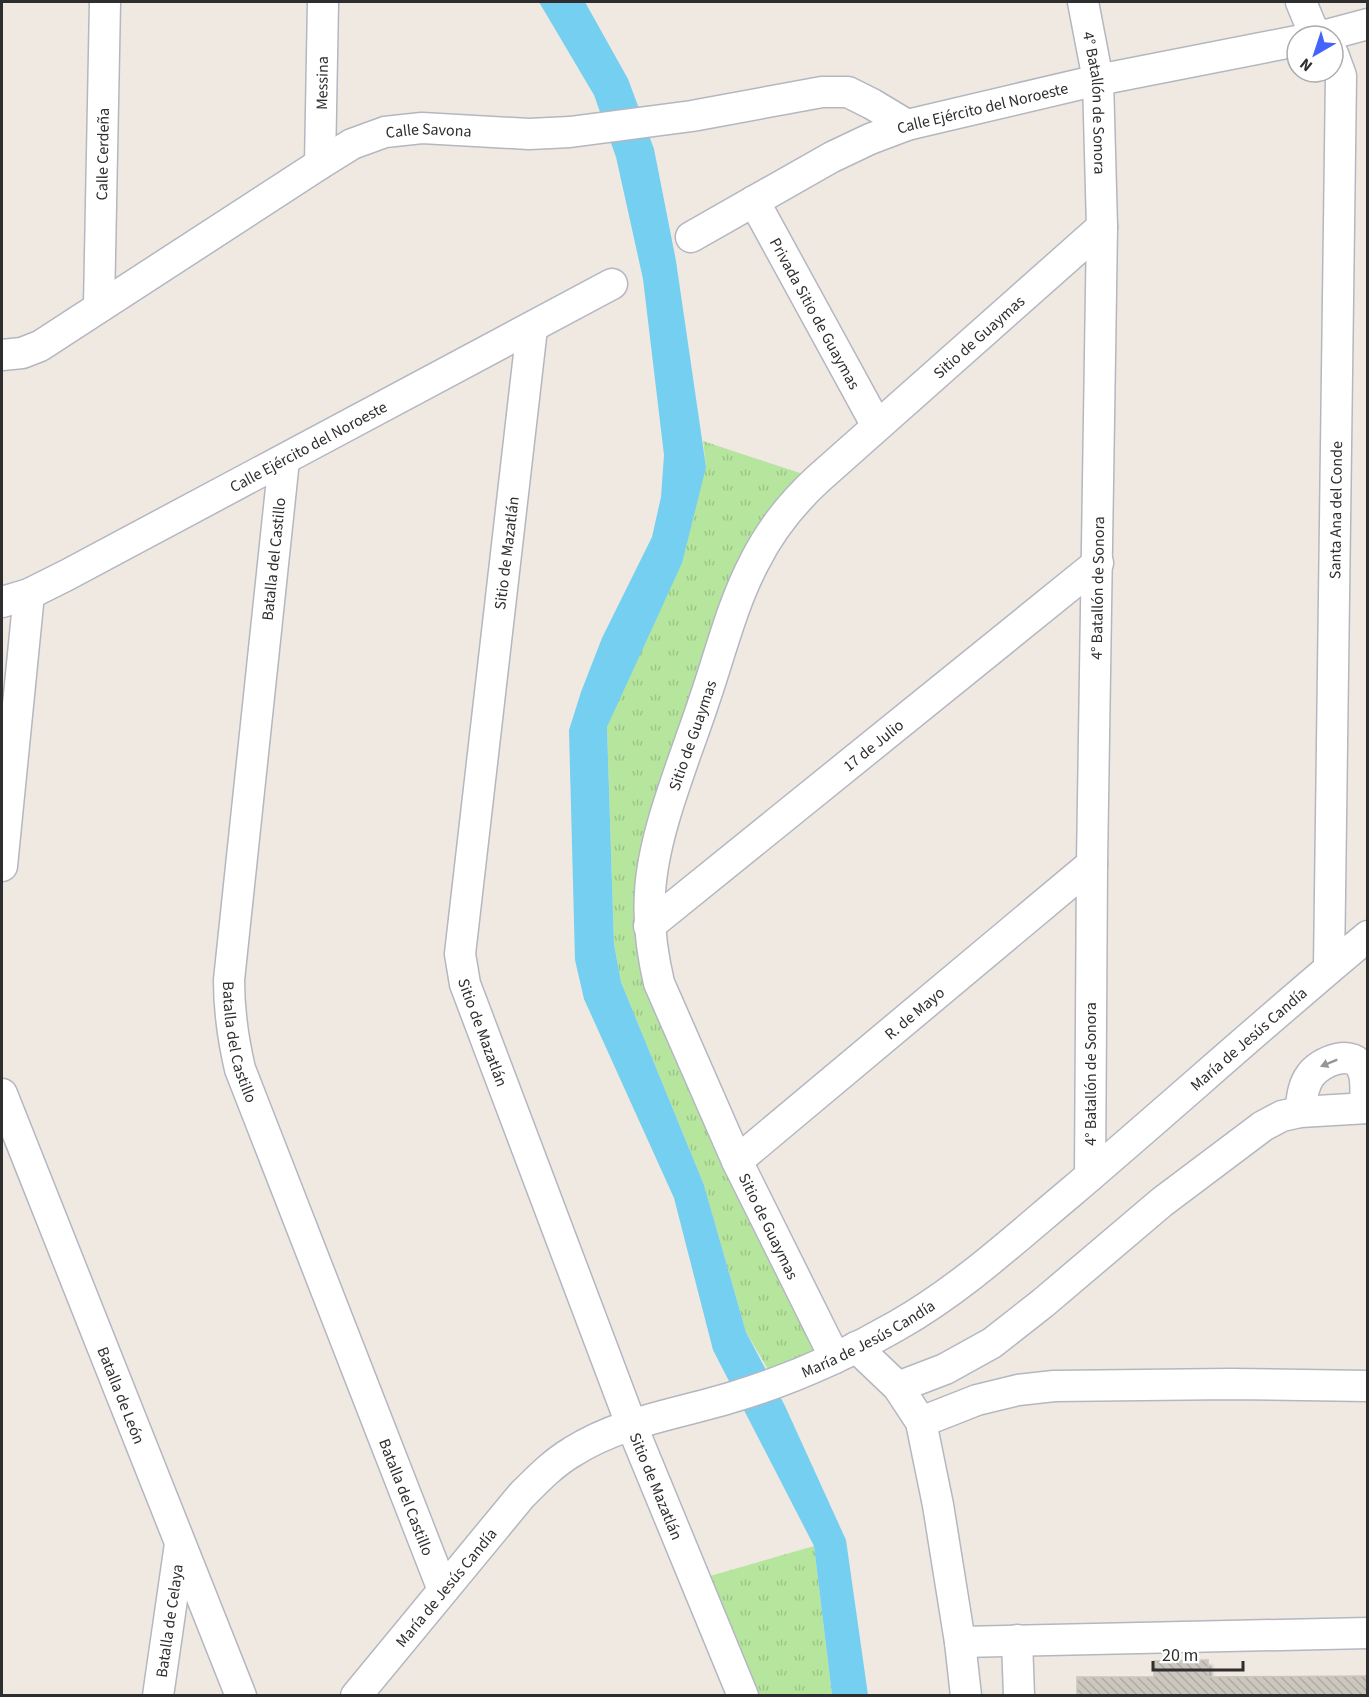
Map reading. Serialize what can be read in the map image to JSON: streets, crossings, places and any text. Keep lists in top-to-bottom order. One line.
{"streets":{"street":["Messina","4° Batallón de Sonora","Calle Ejército del Noroeste","Calle Savona","Calle Cerdeña","Privada Sitio de Guaymas","Sitio de Guaymas","Santa Ana del Conde","Sitio de Mazatlán","Batalla del Castillo","17 de Julio","R. de Mayo","María de Jesús Candía","Batalla de León","Batalla de Celaya"]},"crossings":[["Messina","Calle Savona"],["4° Batallón de Sonora","Calle Ejército del Noroeste"],["4° Batallón de Sonora","Sitio de Guaymas"],["4° Batallón de Sonora","17 de Julio"],["4° Batallón de Sonora","R. de Mayo"],["4° Batallón de Sonora","María de Jesús Candía"],["Calle Ejército del Noroeste","Calle Savona"],["Calle Ejército del Noroeste","Privada Sitio de Guaymas"],["Calle Ejército del Noroeste","Sitio de Mazatlán"],["Calle Ejército del Noroeste","Batalla del Castillo"],["Calle Savona","Calle Cerdeña"],["Privada Sitio de Guaymas","Sitio de Guaymas"],["Sitio de Guaymas","17 de Julio"],["Sitio de Guaymas","R. de Mayo"],["Sitio de Guaymas","María de Jesús Candía"],["Santa Ana del Conde","María de Jesús Candía"],["Sitio de Mazatlán","María de Jesús Candía"],["Batalla del Castillo","María de Jesús Candía"],["Batalla de León","Batalla de Celaya"]],"scale_bar":"20 m","north":"bottom left"}
